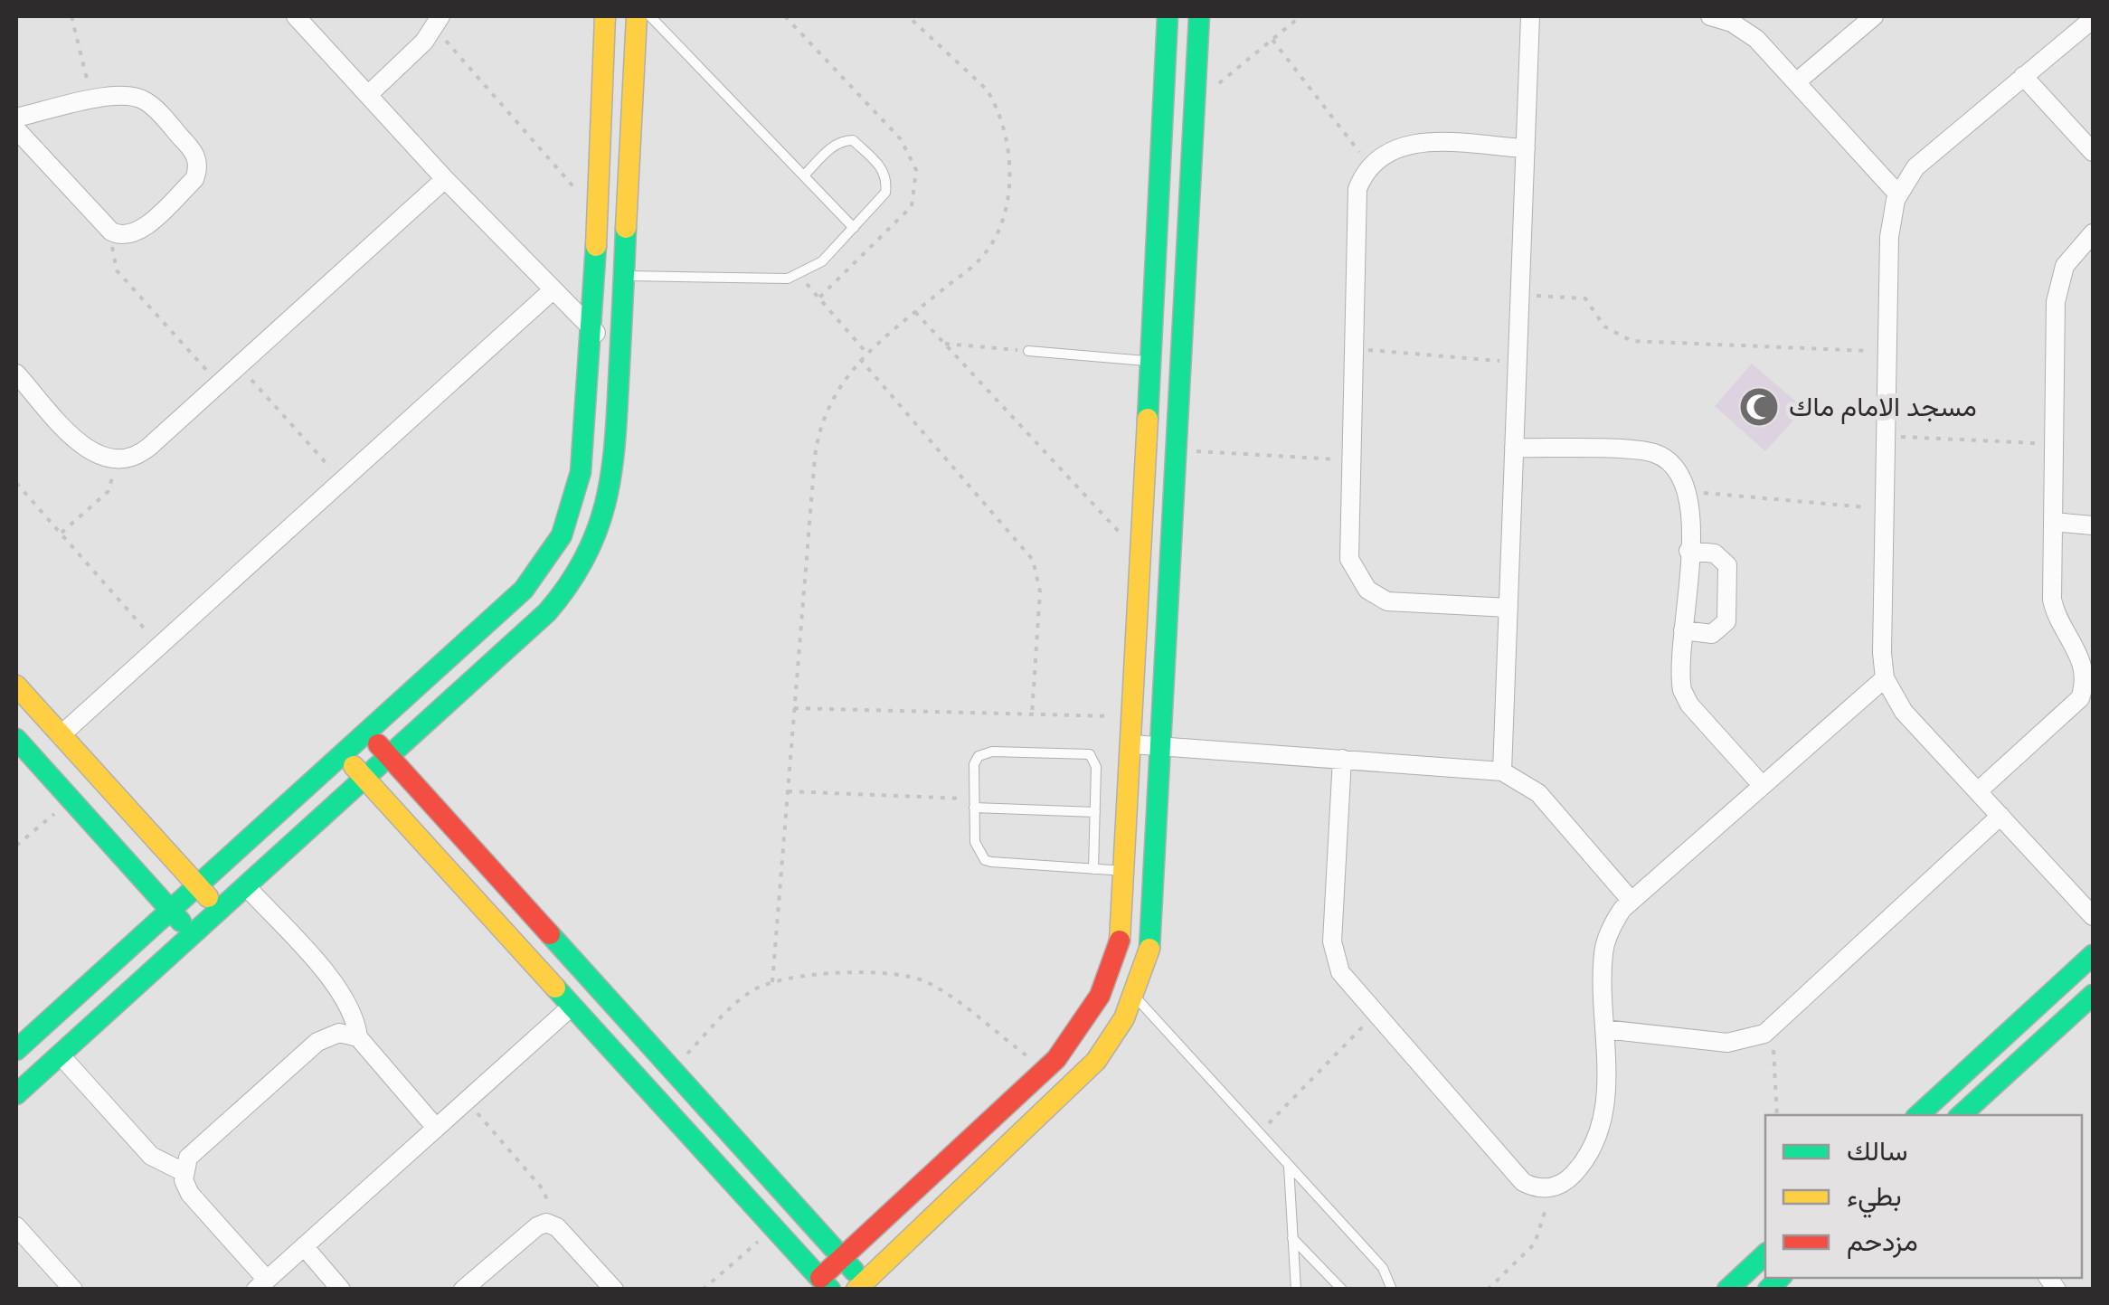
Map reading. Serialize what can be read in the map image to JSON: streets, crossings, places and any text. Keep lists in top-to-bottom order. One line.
{"places":{"mosque":["مسجد الامام ماك"]},"legend":["سالك","بطيء","مزدحم"]}
